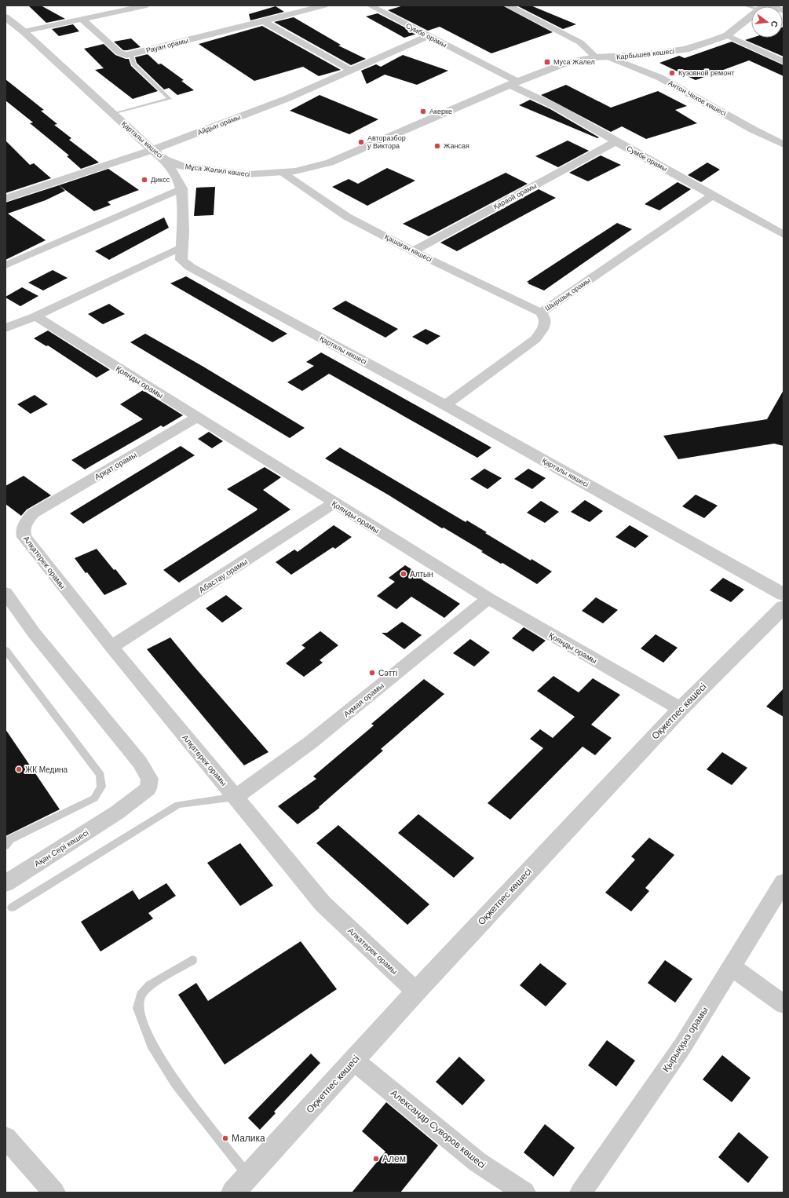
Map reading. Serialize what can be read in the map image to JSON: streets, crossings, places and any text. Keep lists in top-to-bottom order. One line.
{"streets":{"street":["Сумбе орамы","Рауан орамы","Карбышев көшесі","Антон Чехов көшесі","Айдын орамы","Қарталы көшесі","Мұса Жәлил көшесі","Қараой орамы","Қашаған көшесі","Шыршық орамы","Қоянды орамы","Арқат орамы","Алқатерек орамы","Абастау орамы","Ақмая орамы","Оқжетпес көшесі","Ақан Сері көшесі","Қырыққыз орамы","Александр Суворов көшесі"]},"crossings":[["Сумбе орамы","Карбышев көшесі"],["Сумбе орамы","Айдын орамы"],["Сумбе орамы","Мұса Жәлил көшесі"],["Сумбе орамы","Қараой орамы"],["Сумбе орамы","Шыршық орамы"],["Карбышев көшесі","Антон Чехов көшесі"],["Карбышев көшесі","Мұса Жәлил көшесі"],["Айдын орамы","Қарталы көшесі"],["Қарталы көшесі","Мұса Жәлил көшесі"],["Қарталы көшесі","Шыршық орамы"],["Мұса Жәлил көшесі","Қашаған көшесі"],["Қараой орамы","Қашаған көшесі"],["Қашаған көшесі","Шыршық орамы"],["Қоянды орамы","Арқат орамы"],["Қоянды орамы","Абастау орамы"],["Қоянды орамы","Ақмая орамы"],["Қоянды орамы","Оқжетпес көшесі"],["Арқат орамы","Алқатерек орамы"],["Алқатерек орамы","Абастау орамы"],["Алқатерек орамы","Ақмая орамы"],["Алқатерек орамы","Оқжетпес көшесі"],["Оқжетпес көшесі","Александр Суворов көшесі"]],"places":{"transit":["Муса Жалел"],"other":["Кузовной ремонт","Акерке","Авторазбор у Виктора","Жансая","Диксс","Алтын","Сәттi","ЖК Медина","Малика","Алем"]},"north":"right"}
